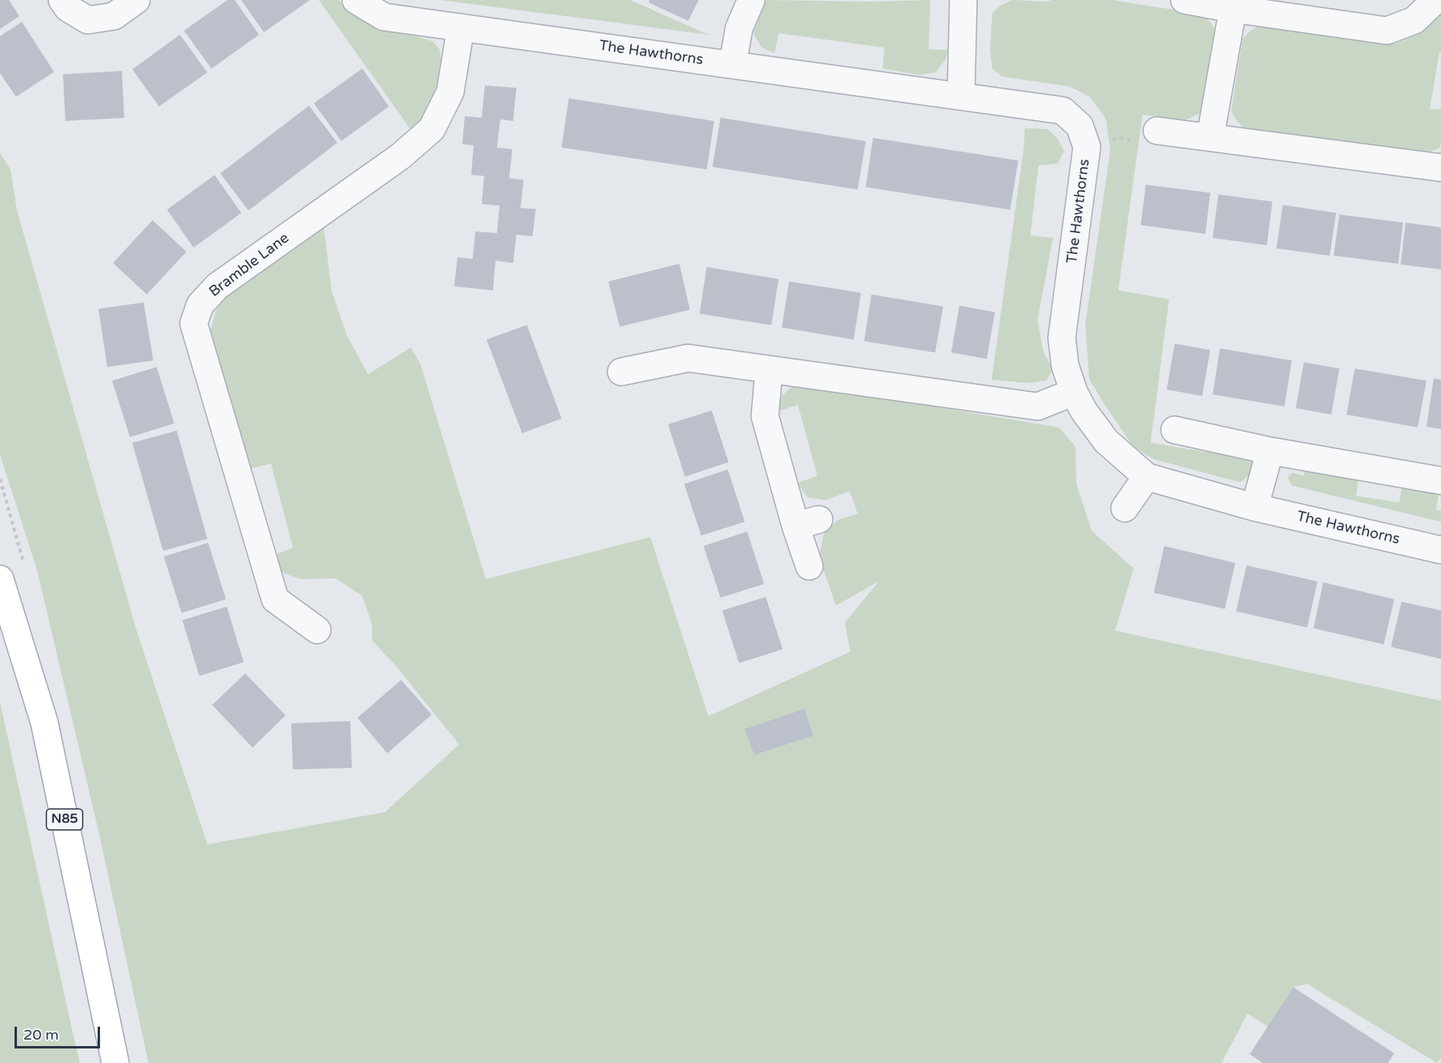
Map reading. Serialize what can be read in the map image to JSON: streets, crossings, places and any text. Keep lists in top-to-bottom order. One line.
{"streets":{"main road":["N85"],"street":["The Hawthorns","Bramble Lane"]},"crossings":[["The Hawthorns","Bramble Lane"]],"scale_bar":"20 m"}
